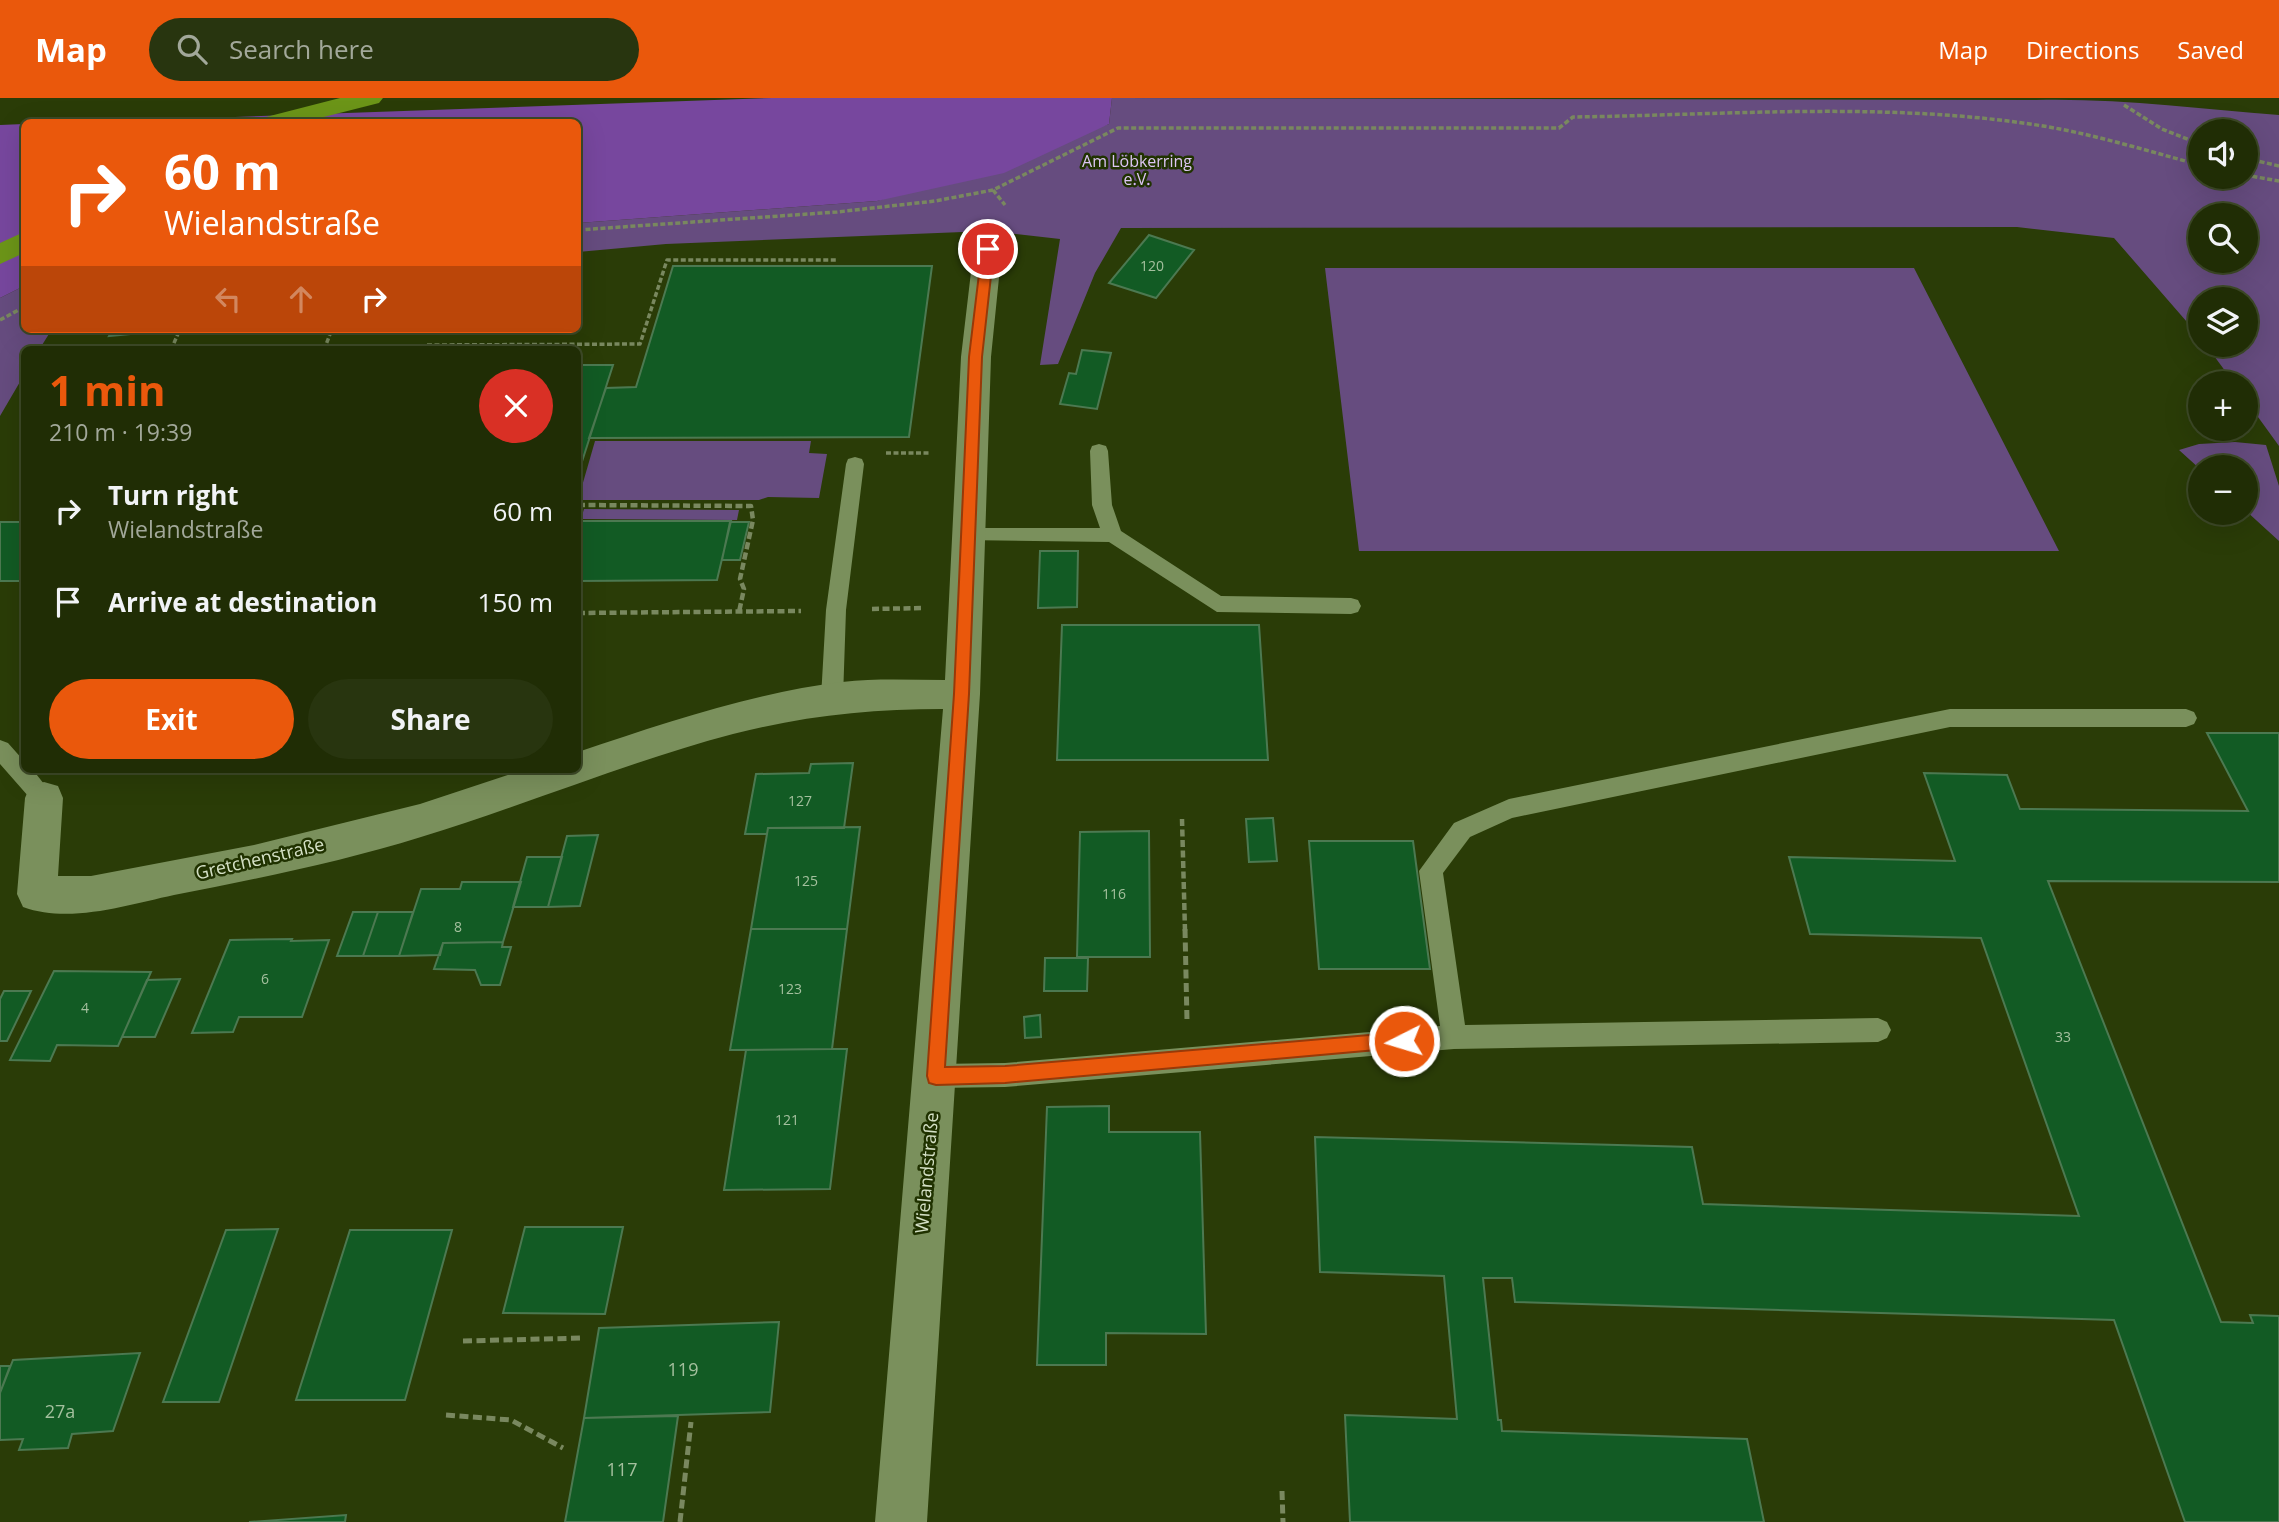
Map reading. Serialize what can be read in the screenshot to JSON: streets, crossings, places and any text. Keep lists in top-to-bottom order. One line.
{"streets":{"street":["Gretchenstraße","Wielandstraße"]},"parks":["Am Löbkerring e.V."],"house_numbers":["120","127","125","116","8","6","123","4","33","121","119","27a","117"],"page":{"header":"Map","search":"Search here","nav":["Map","Directions","Saved"],"map_buttons":["+","−"],"turn":["60 m","Wielandstraße"],"heading":["1 min","210 m · 19:39"],"list":[{"name":"Turn right","note":"Wielandstraße","value":"60 m"},{"name":"Arrive at destination","value":"150 m"}],"buttons":["Exit","Share"]}}
